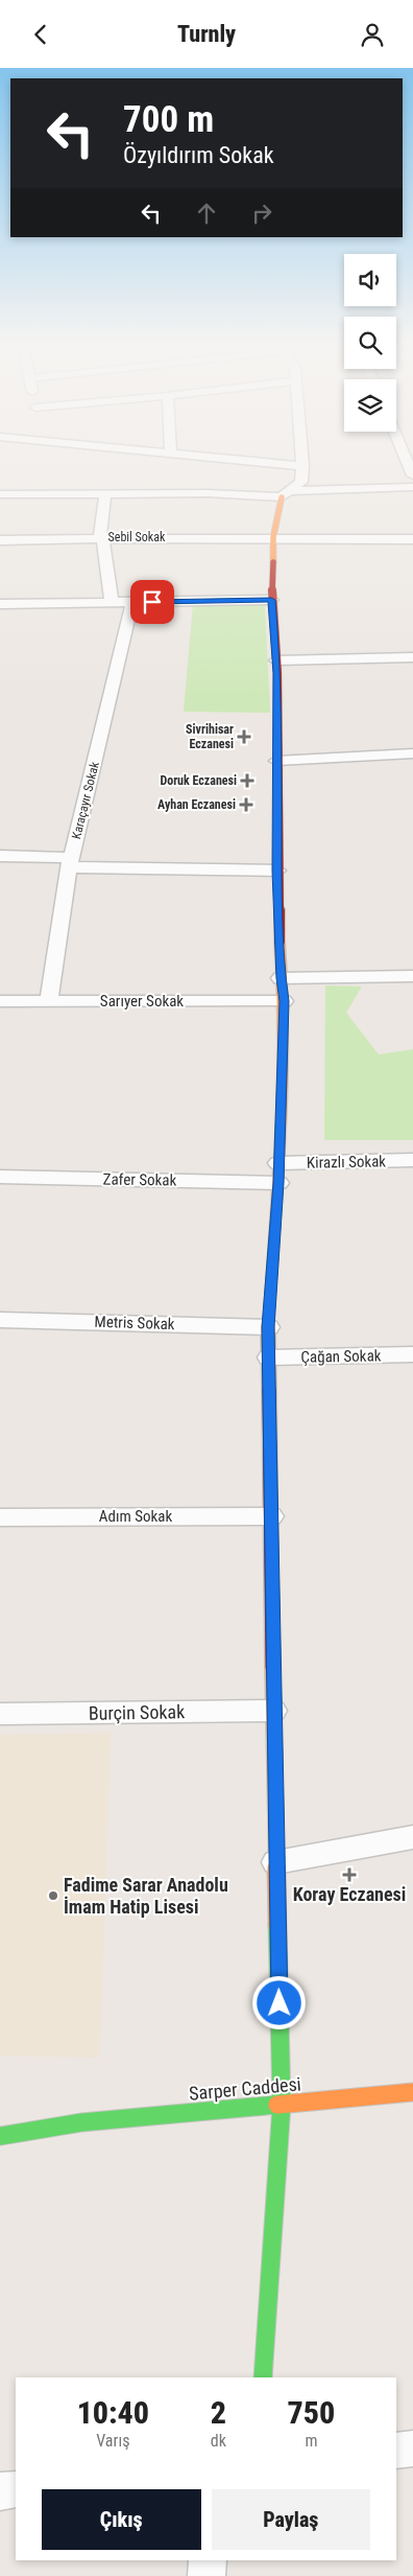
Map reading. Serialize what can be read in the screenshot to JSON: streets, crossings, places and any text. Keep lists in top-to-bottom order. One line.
{"streets":{"street":["Sebil Sokak","Karaçayır Sokak","Sarıyer Sokak","Kirazlı Sokak","Zafer Sokak","Metris Sokak","Çağan Sokak","Adım Sokak","Burçin Sokak","Sarper Caddesi"]},"crossings":[["Karaçayır Sokak","Sarıyer Sokak"],["Kirazlı Sokak","Zafer Sokak"]],"places":{"health":["Sivrihisar Eczanesi","Doruk Eczanesi","Ayhan Eczanesi","Koray Eczanesi"],"other":["Fadime Sarar Anadolu İmam Hatip Lisesi"]},"page":{"header":"Turnly","turn":["700 m","Özyıldırım Sokak"],"eta":["10:40","Varış","2","dk","750","m"],"buttons":["Çıkış","Paylaş"]}}
